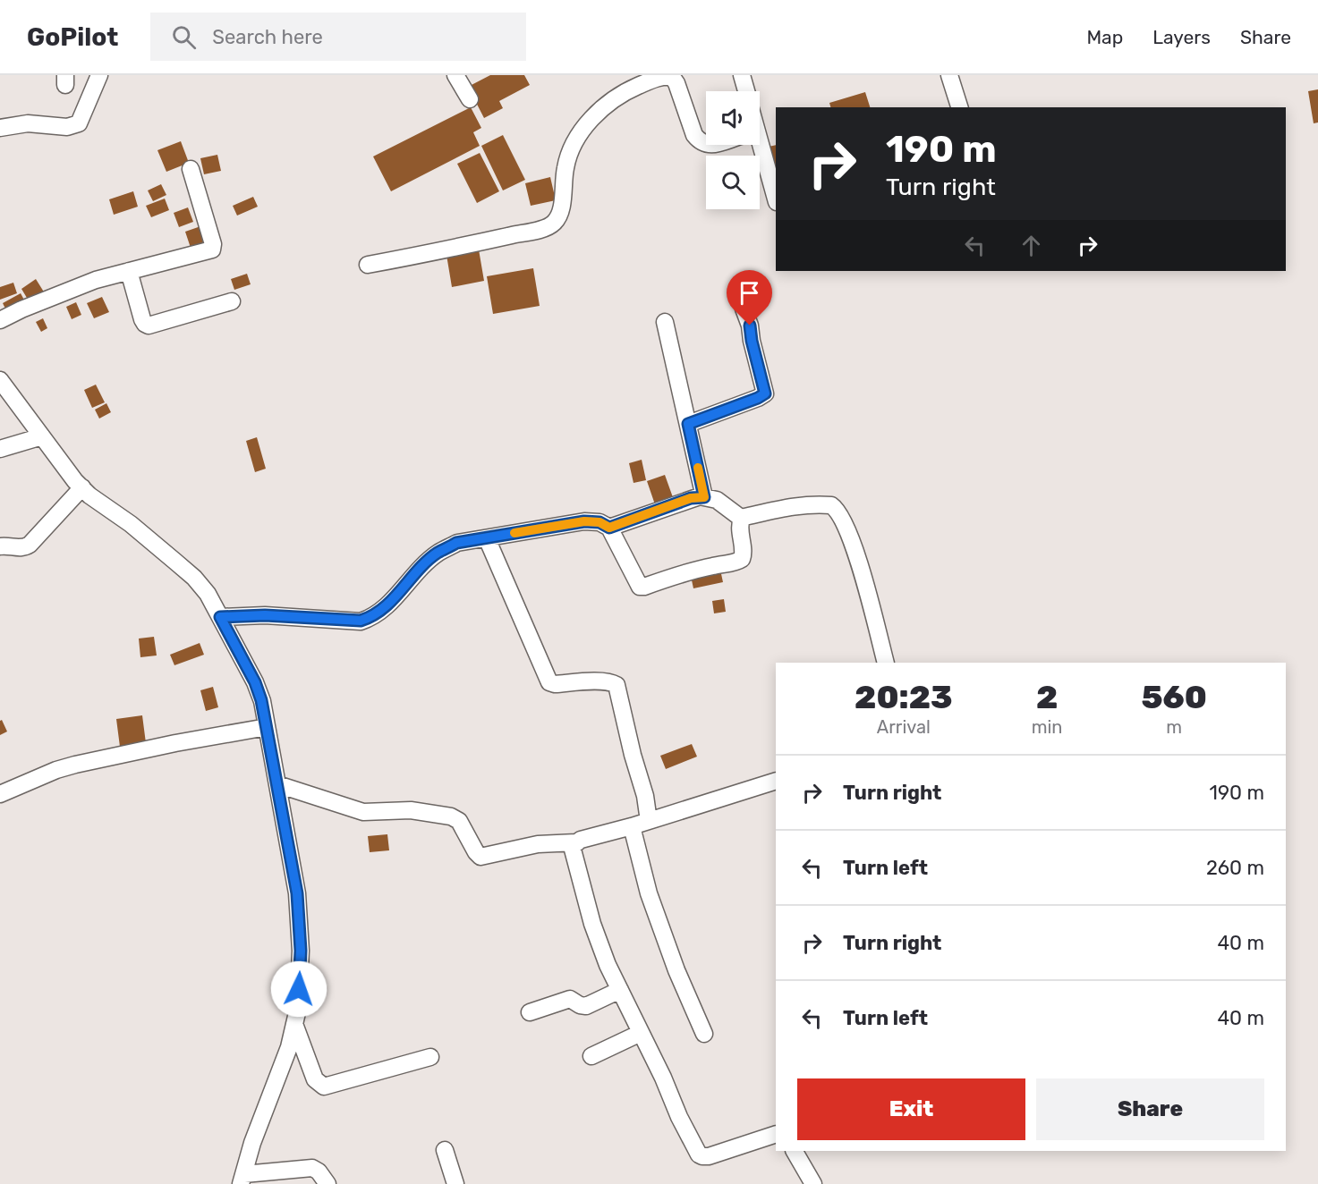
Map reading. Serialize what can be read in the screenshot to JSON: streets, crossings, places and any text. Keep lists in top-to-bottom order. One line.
{"page":{"header":"GoPilot","search":"Search here","nav":["Map","Layers","Share"],"turn":["190 m","Turn right"],"eta":["20:23","Arrival","2","min","560","m"],"list":[{"name":"Turn right","value":"190 m"},{"name":"Turn left","value":"260 m"},{"name":"Turn right","value":"40 m"},{"name":"Turn left","value":"40 m"}],"buttons":["Exit","Share"]}}
